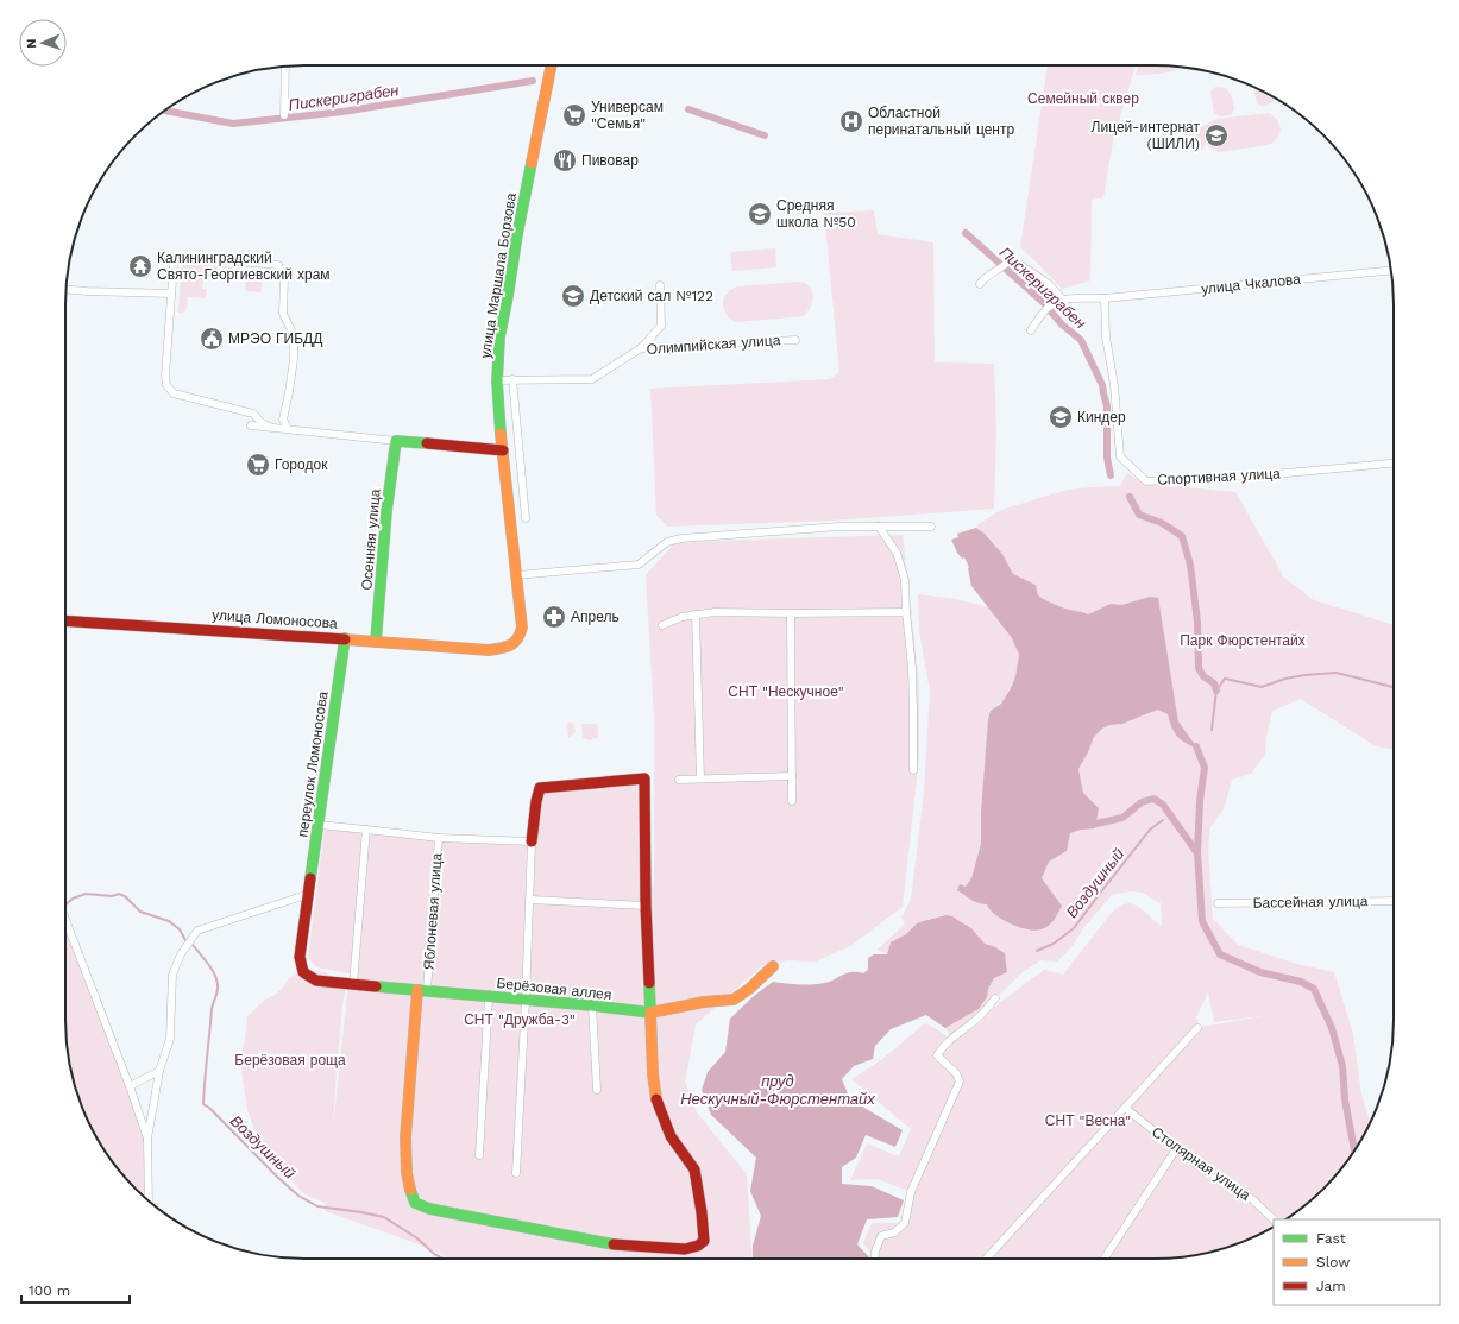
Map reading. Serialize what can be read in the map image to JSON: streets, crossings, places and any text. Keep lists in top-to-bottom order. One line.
{"streets":{"street":["улица Маршала Борзова","улица Чкалова","Олимпийская улица","Спортивная улица","Осенняя улица","улица Ломоносова","переулок Ломоносова","Бассейная улица","Яблоневая улица","Берёзовая аллея","Столярная улица"]},"crossings":[["улица Маршала Борзова","Олимпийская улица"],["улица Маршала Борзова","улица Ломоносова"],["улица Чкалова","Спортивная улица"],["Осенняя улица","улица Ломоносова"],["улица Ломоносова","переулок Ломоносова"],["переулок Ломоносова","Яблоневая улица"],["переулок Ломоносова","Берёзовая аллея"],["Яблоневая улица","Берёзовая аллея"]],"water":["Пискериграбен","Воздушный","пруд Нескучный-Фюрстентайх"],"parks":["Семейный сквер","Парк Фюрстентайх","СНТ \"Нескучное\"","СНТ \"Дружба-3\"","Берёзовая роща","СНТ \"Весна\""],"places":{"supermarket":["Универсам \"Семья\"","Городок"],"hospital":["Областной перинатальный центр"],"school or university":["Лицей-интернат (ШИЛИ)","Средняя школа №50","Детский сал №122","Киндер"],"restaurant":["Пивовар"],"temple":["Калининградский Свято-Георгиевский храм"],"public building":["МРЭО ГИБДД"],"pharmacy":["Апрель"]},"legend":["Fast","Slow","Jam"],"scale_bar":"100 m","north":"left"}
